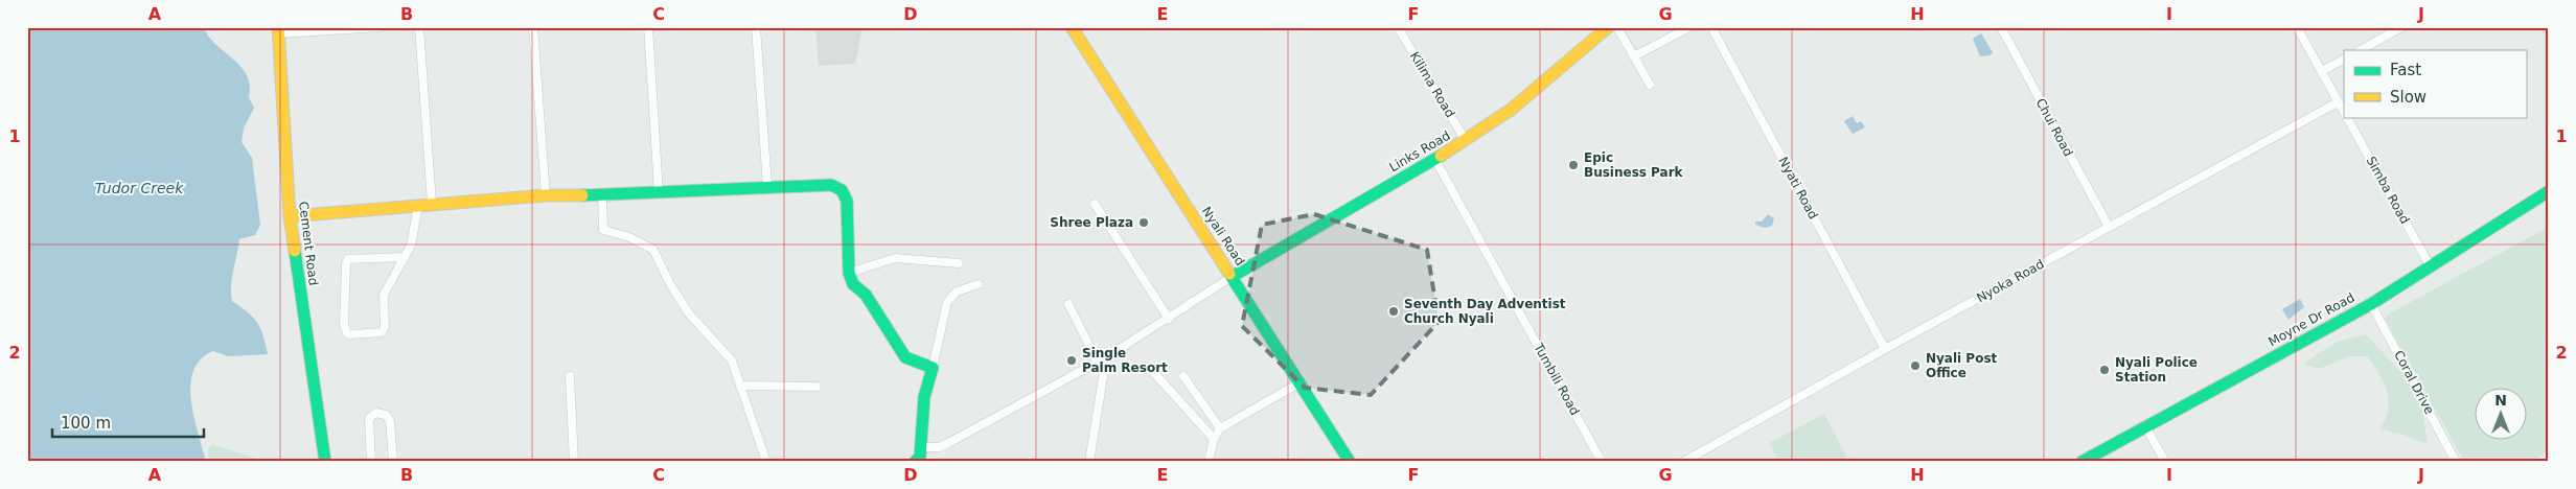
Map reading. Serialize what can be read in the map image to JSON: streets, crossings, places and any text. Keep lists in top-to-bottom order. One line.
{"streets":{"main road":["Links Road","Nyali Road","Cement Road","Moyne Dr Road"],"street":["Kilima Road","Chui Road","Nyati Road","Simba Road","Nyoka Road","Tumbili Road","Coral Drive"]},"crossings":[["Kilima Road","Links Road"],["Chui Road","Nyoka Road"],["Links Road","Nyali Road"],["Links Road","Tumbili Road"],["Nyati Road","Nyoka Road"],["Simba Road","Nyoka Road"],["Simba Road","Moyne Dr Road"],["Moyne Dr Road","Coral Drive"]],"water":["Tudor Creek"],"places":["Epic Business Park","Shree Plaza","Seventh Day Adventist Church Nyali","Single Palm Resort","Nyali Post Office","Nyali Police Station"],"legend":["Fast","Slow"],"scale_bar":"100 m","north":"top","grid":{"columns":["A","B","C","D","E","F","G","H","I","J"],"rows":["1","2"]}}
